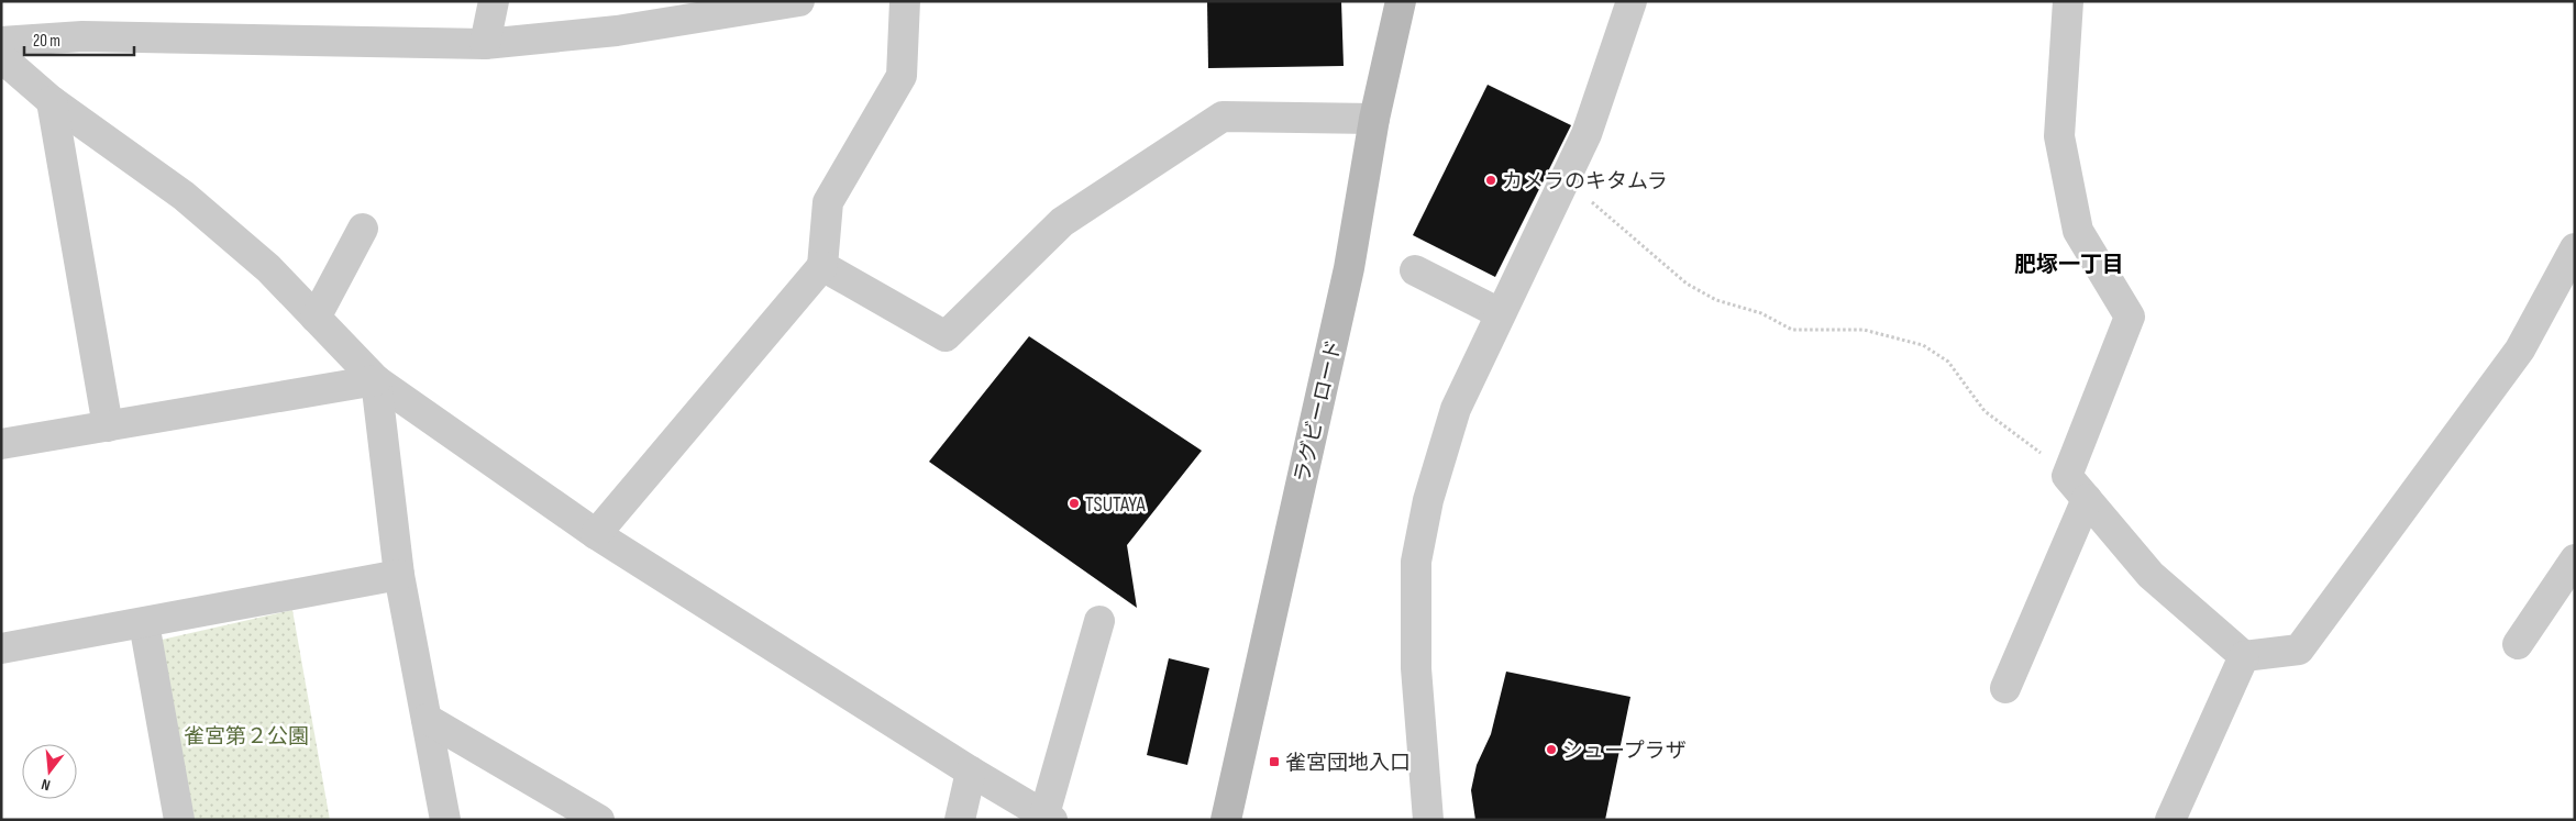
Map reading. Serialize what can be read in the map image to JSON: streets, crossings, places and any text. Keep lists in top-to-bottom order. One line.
{"streets":{"street":["ラグビーロード"]},"districts":["肥塚一丁目"],"parks":["雀宮第２公園"],"places":{"other":["カメラのキタムラ","TSUTAYA","シュープラザ"],"transit":["雀宮団地入口"]},"scale_bar":"20 m","north":"bottom"}
